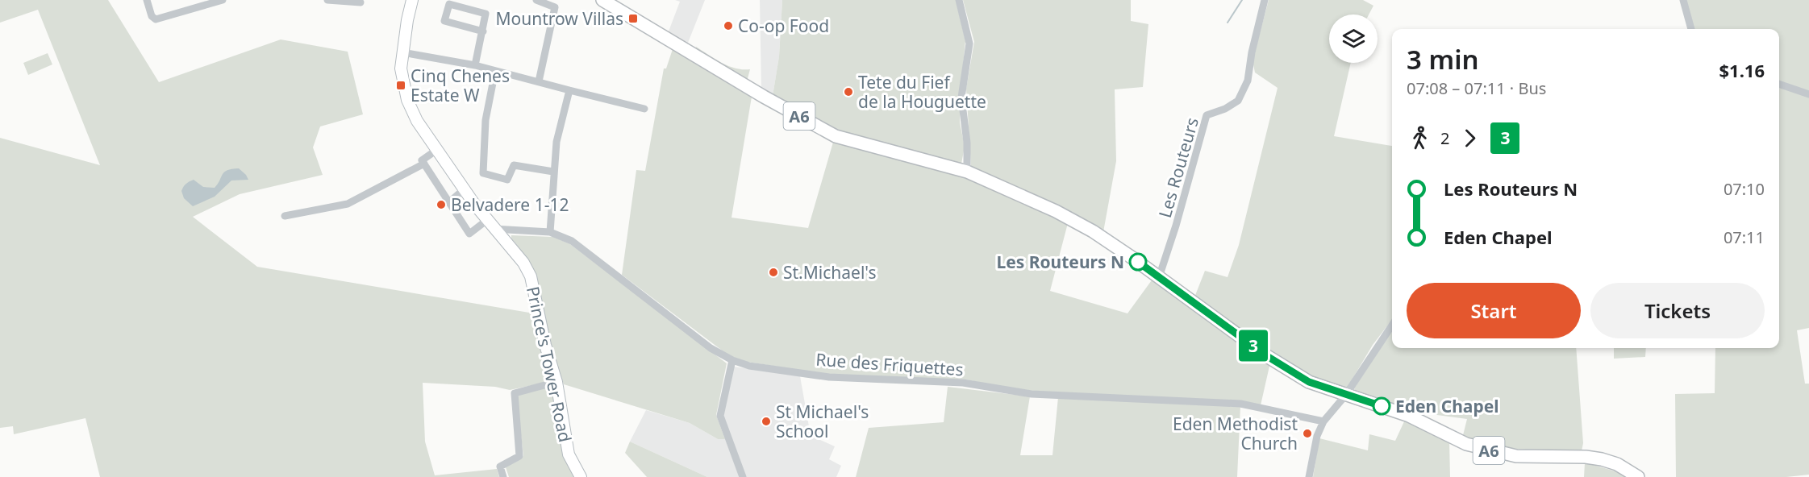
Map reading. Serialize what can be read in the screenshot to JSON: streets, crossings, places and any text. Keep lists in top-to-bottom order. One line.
{"streets":{"main road":["A6","Prince's Tower Road"],"street":["Les Routeurs","Rue des Friquettes"]},"crossings":[["A6","Les Routeurs"],["Prince's Tower Road","Rue des Friquettes"]],"places":{"transit":["Mountrow Villas","Cinq Chenes Estate W"],"other":["Co-op Food","Tete du Fief de la Houguette","Belvadere 1-12","Les Routeurs N","St.Michael's","Eden Chapel","St Michael's School","Eden Methodist Church"]},"lines":["bus line 3"],"page":{"on_map":"3","heading":["3 min","07:08 – 07:11 · Bus","$1.16"],"legs":["2","3"],"list":[{"name":"Les Routeurs N","value":"07:10"},{"name":"Eden Chapel","value":"07:11"}],"buttons":["Start","Tickets"]}}
